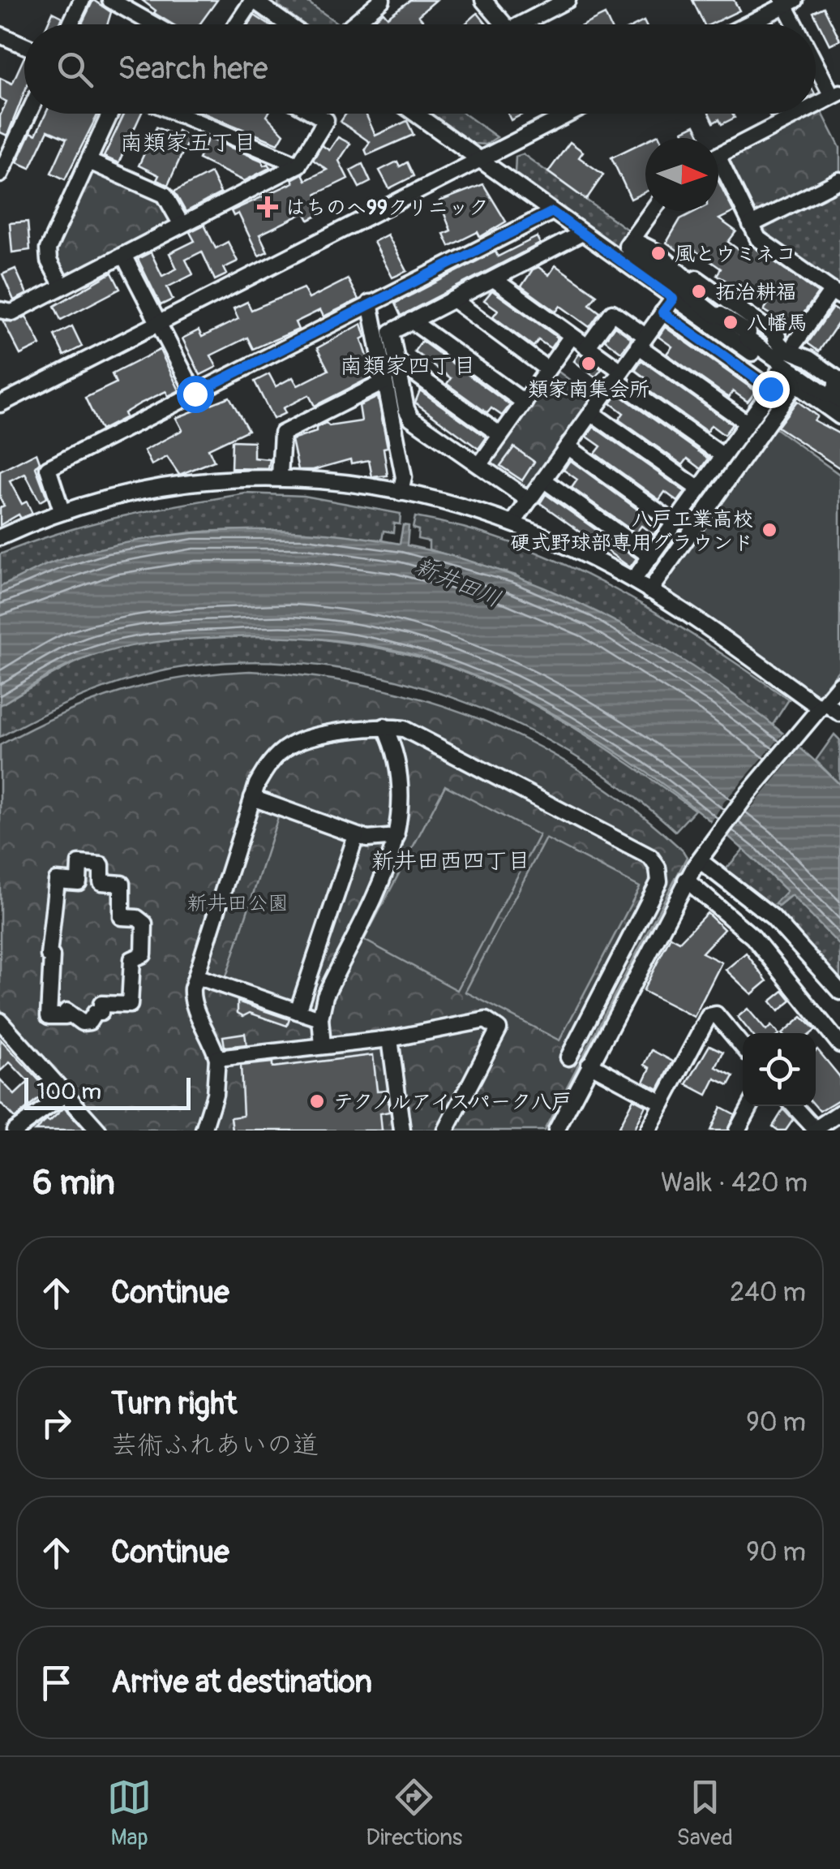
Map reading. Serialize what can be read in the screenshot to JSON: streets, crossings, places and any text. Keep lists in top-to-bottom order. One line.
{"districts":["南類家五丁目","南類家四丁目","新井田西四丁目"],"water":["新井田川"],"parks":["新井田公園"],"places":{"health":["はちのへ99クリニック"],"other":["風とウミネコ","拓治耕福","八幡馬","類家南集会所","八戸工業高校 硬式野球部専用グラウンド","テクノルアイスパーク八戸"]},"scale_bar":"100 m","north":"right","page":{"search":"Search here","scale":"100 m","heading":["6 min","Walk · 420 m"],"list":[["Continue","240 m"],["Turn right","芸術ふれあいの道","90 m"],["Continue","90 m"],"Arrive at destination"],"nav":["Map","Directions","Saved"]}}
